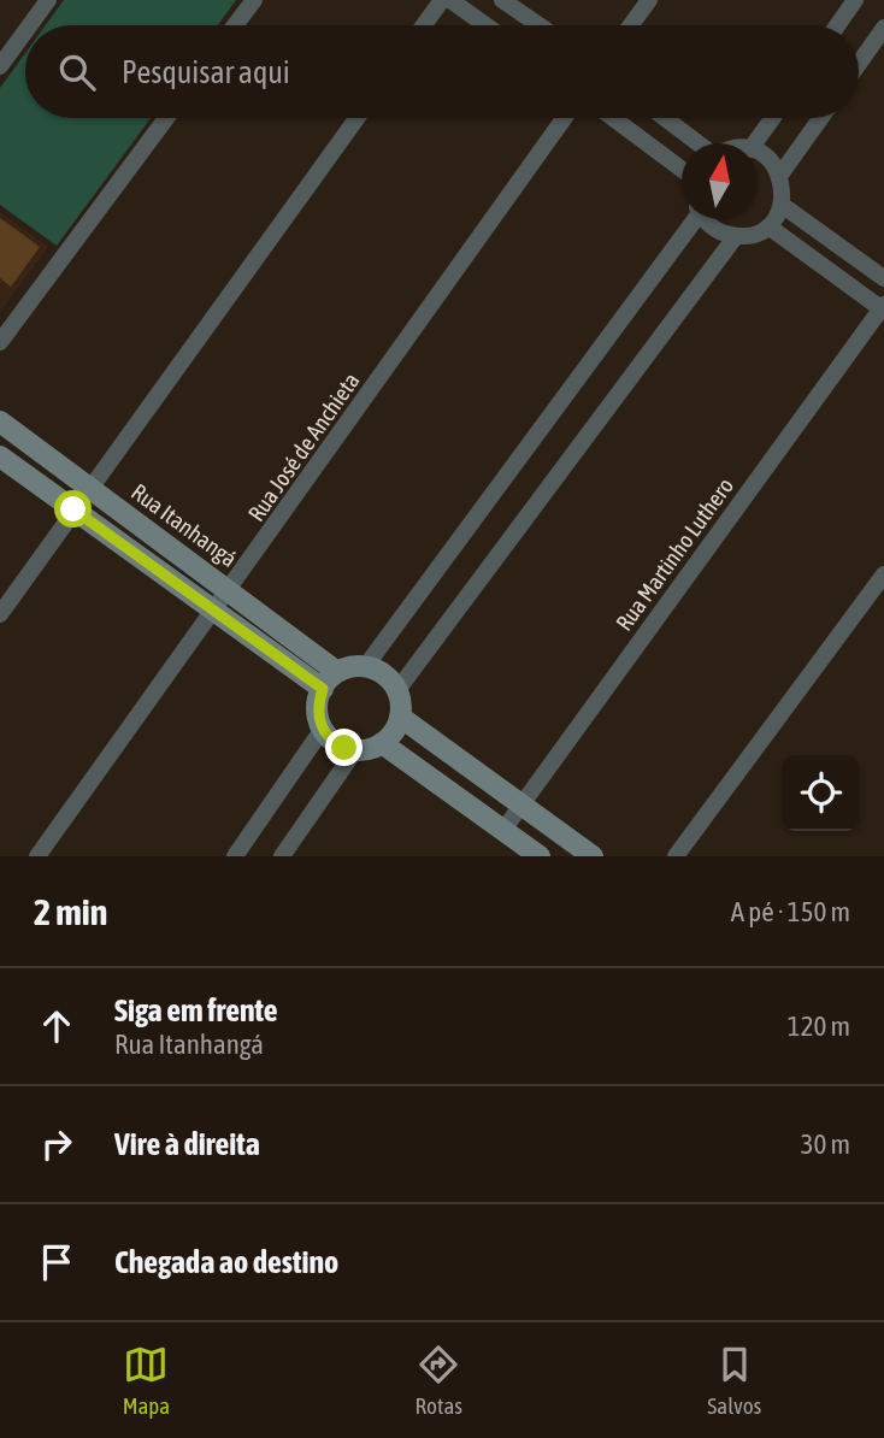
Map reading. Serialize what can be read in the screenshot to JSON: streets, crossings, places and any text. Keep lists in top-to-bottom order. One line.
{"streets":{"street":["Rua José de Anchieta","Rua Itanhangá","Rua Martinho Luthero"]},"crossings":[["Rua José de Anchieta","Rua Itanhangá"]],"north":"top","page":{"search":"Pesquisar aqui","heading":["2 min","A pé · 150 m"],"list":[["Siga em frente","Rua Itanhangá","120 m"],["Vire à direita","30 m"],"Chegada ao destino"],"nav":["Mapa","Rotas","Salvos"]}}
